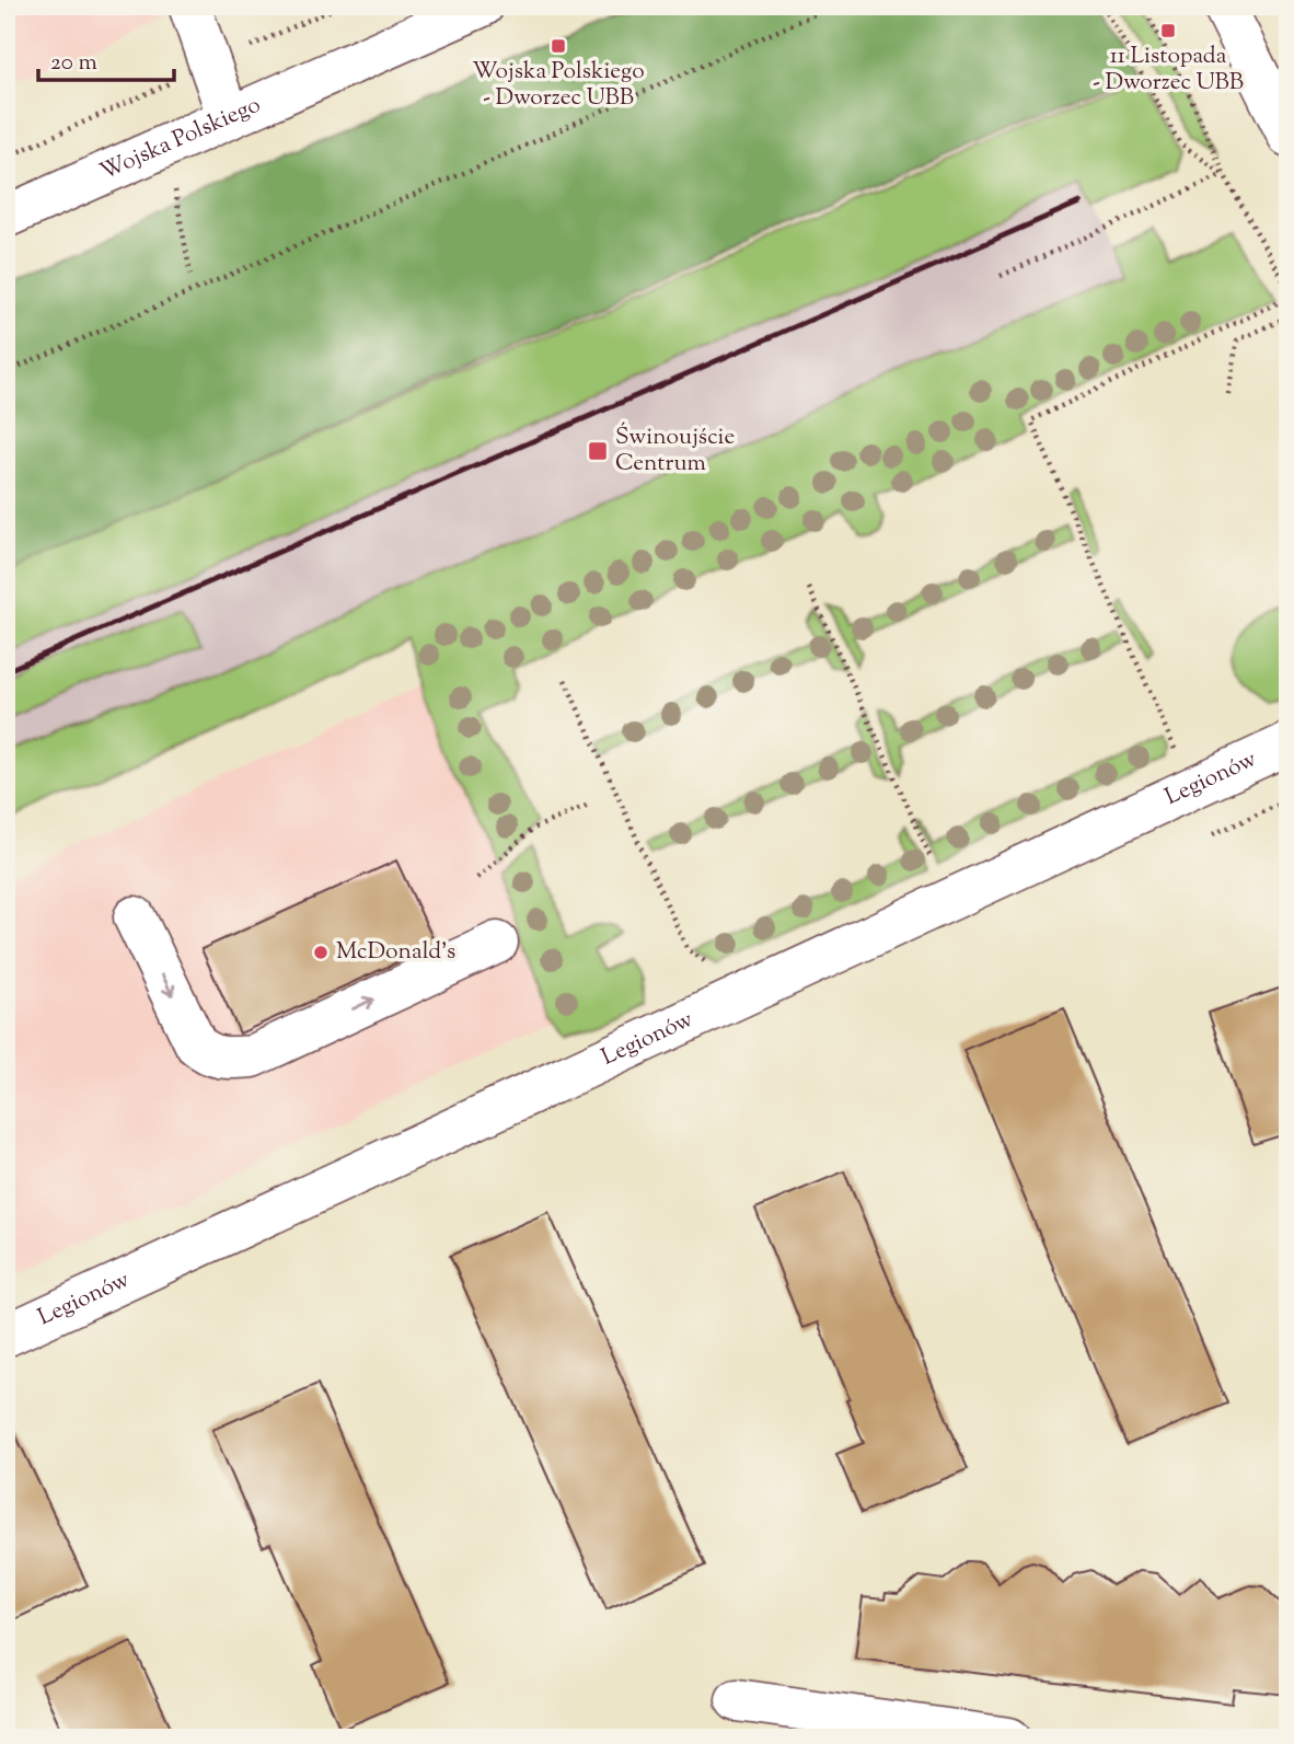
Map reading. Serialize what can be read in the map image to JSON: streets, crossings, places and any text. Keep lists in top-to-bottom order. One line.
{"streets":{"street":["Wojska Polskiego","Legionów"]},"places":{"transit":["11 Listopada - Dworzec UBB","Wojska Polskiego - Dworzec UBB","Świnoujście Centrum"],"other":["McDonald's"]},"scale_bar":"20 m"}
